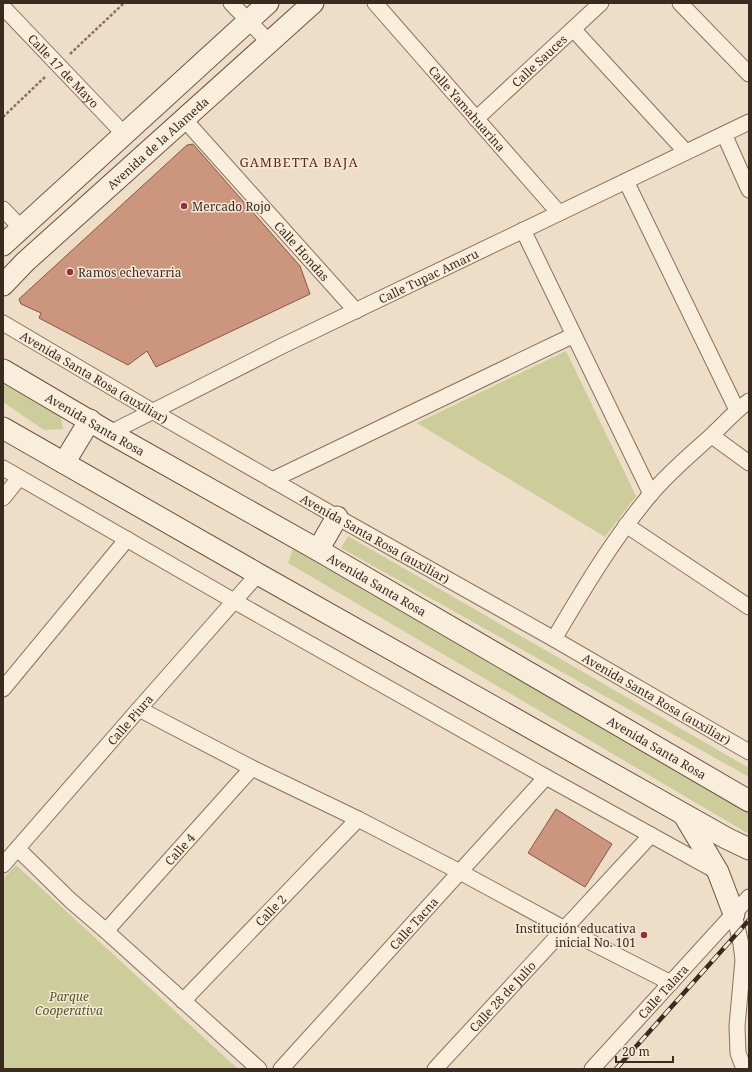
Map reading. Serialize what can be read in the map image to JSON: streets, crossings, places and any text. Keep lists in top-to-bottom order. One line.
{"streets":{"main road":["Avenida de la Alameda","Avenida Santa Rosa"],"street":["Calle Sauces","Calle 17 de Mayo","Calle Yamahuarina","Calle Hondas","Calle Tupac Amaru","Avenida Santa Rosa (auxiliar)","Calle Piura","Calle 4","Calle 2","Calle Tacna","Calle Talara","Calle 28 de Julio"]},"crossings":[["Calle Sauces","Calle Yamahuarina"],["Calle Yamahuarina","Calle Tupac Amaru"],["Avenida de la Alameda","Calle Hondas"],["Calle Hondas","Calle Tupac Amaru"],["Calle Tupac Amaru","Avenida Santa Rosa (auxiliar)"],["Calle Tupac Amaru","Avenida Santa Rosa"]],"districts":["GAMBETTA BAJA"],"parks":["Parque Cooperativa"],"places":["Mercado Rojo","Ramos echevarria","Institución educativa inicial No. 101"],"scale_bar":"20 m"}
